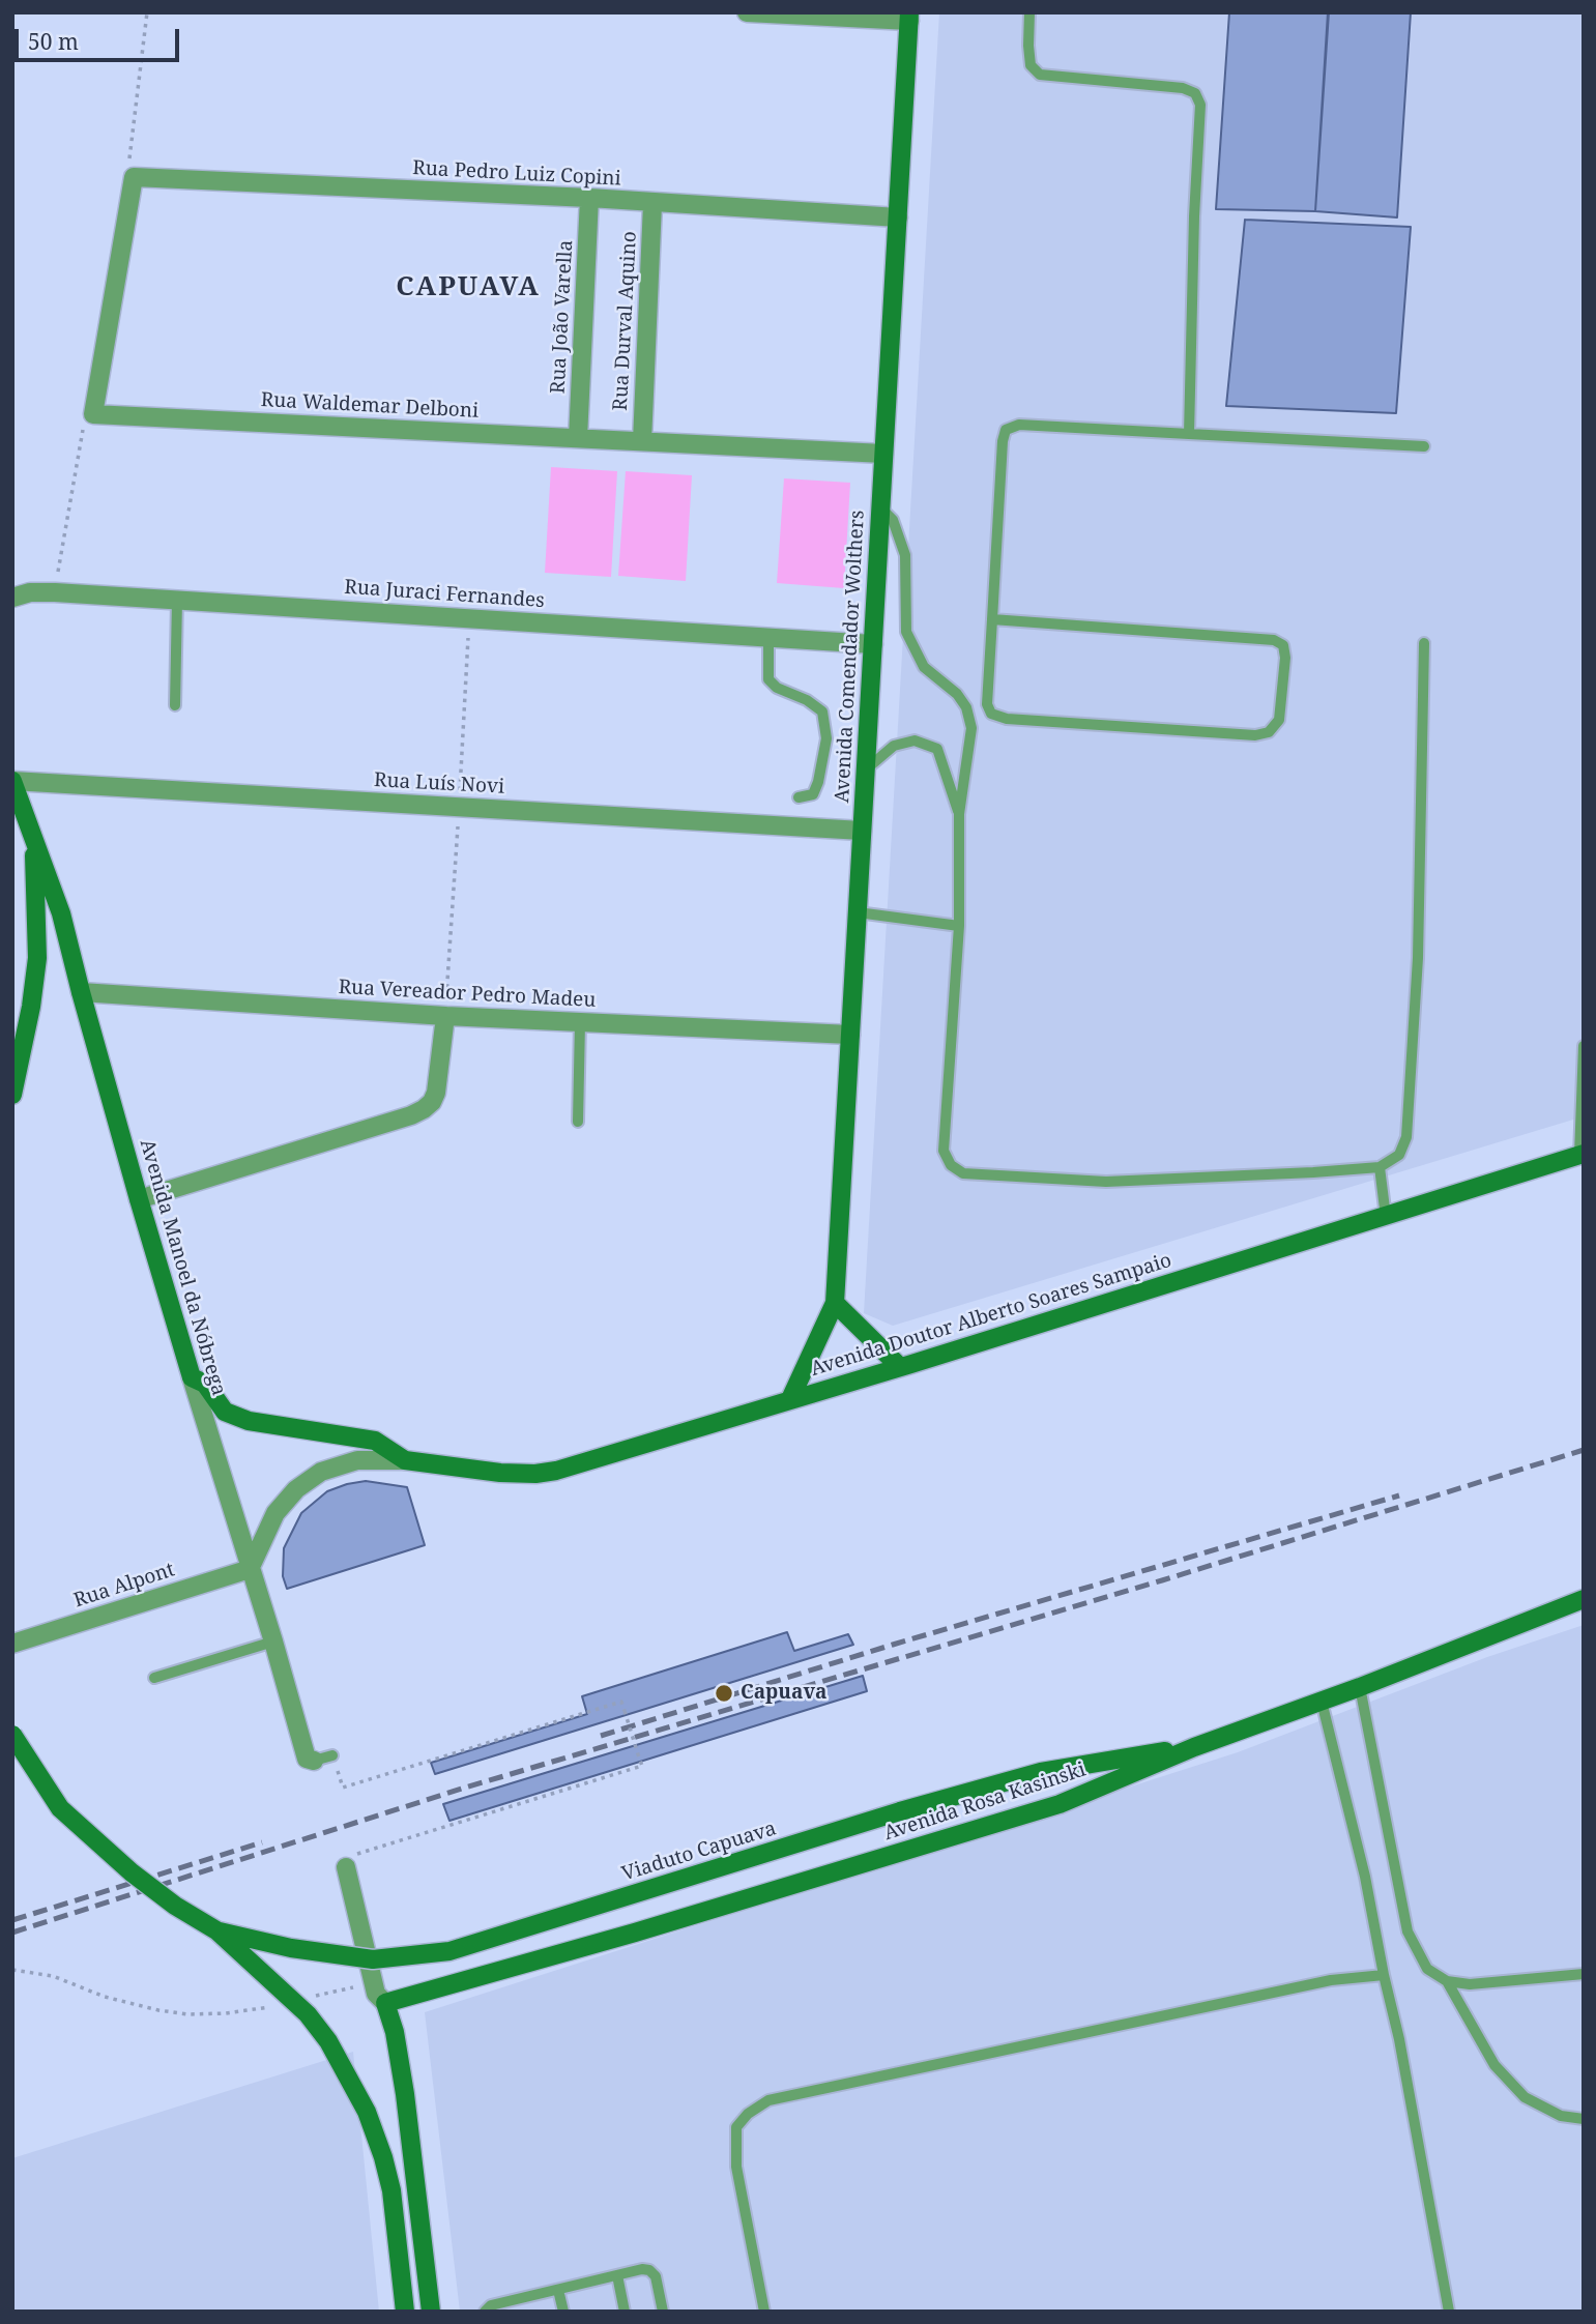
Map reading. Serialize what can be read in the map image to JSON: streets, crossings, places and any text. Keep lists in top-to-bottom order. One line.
{"streets":{"main road":["Avenida Comendador Wolthers","Avenida Manoel da Nóbrega","Avenida Doutor Alberto Soares Sampaio","Avenida Rosa Kasinski","Viaduto Capuava"],"street":["Rua Pedro Luiz Copini","Rua João Varella","Rua Durval Aquino","Rua Waldemar Delboni","Rua Juraci Fernandes","Rua Luís Novi","Rua Vereador Pedro Madeu","Rua Alpont"]},"crossings":[["Rua Pedro Luiz Copini","Rua João Varella"],["Rua Pedro Luiz Copini","Rua Durval Aquino"],["Rua Pedro Luiz Copini","Avenida Comendador Wolthers"],["Rua João Varella","Rua Waldemar Delboni"],["Rua Durval Aquino","Rua Waldemar Delboni"],["Rua Waldemar Delboni","Avenida Comendador Wolthers"],["Rua Juraci Fernandes","Avenida Comendador Wolthers"],["Avenida Comendador Wolthers","Rua Luís Novi"],["Avenida Comendador Wolthers","Rua Vereador Pedro Madeu"],["Avenida Comendador Wolthers","Avenida Doutor Alberto Soares Sampaio"],["Rua Luís Novi","Avenida Manoel da Nóbrega"],["Rua Vereador Pedro Madeu","Avenida Manoel da Nóbrega"],["Avenida Manoel da Nóbrega","Avenida Doutor Alberto Soares Sampaio"],["Avenida Manoel da Nóbrega","Rua Alpont"],["Avenida Doutor Alberto Soares Sampaio","Rua Alpont"],["Avenida Rosa Kasinski","Viaduto Capuava"]],"districts":["CAPUAVA"],"places":["Capuava"],"scale_bar":"50 m"}
